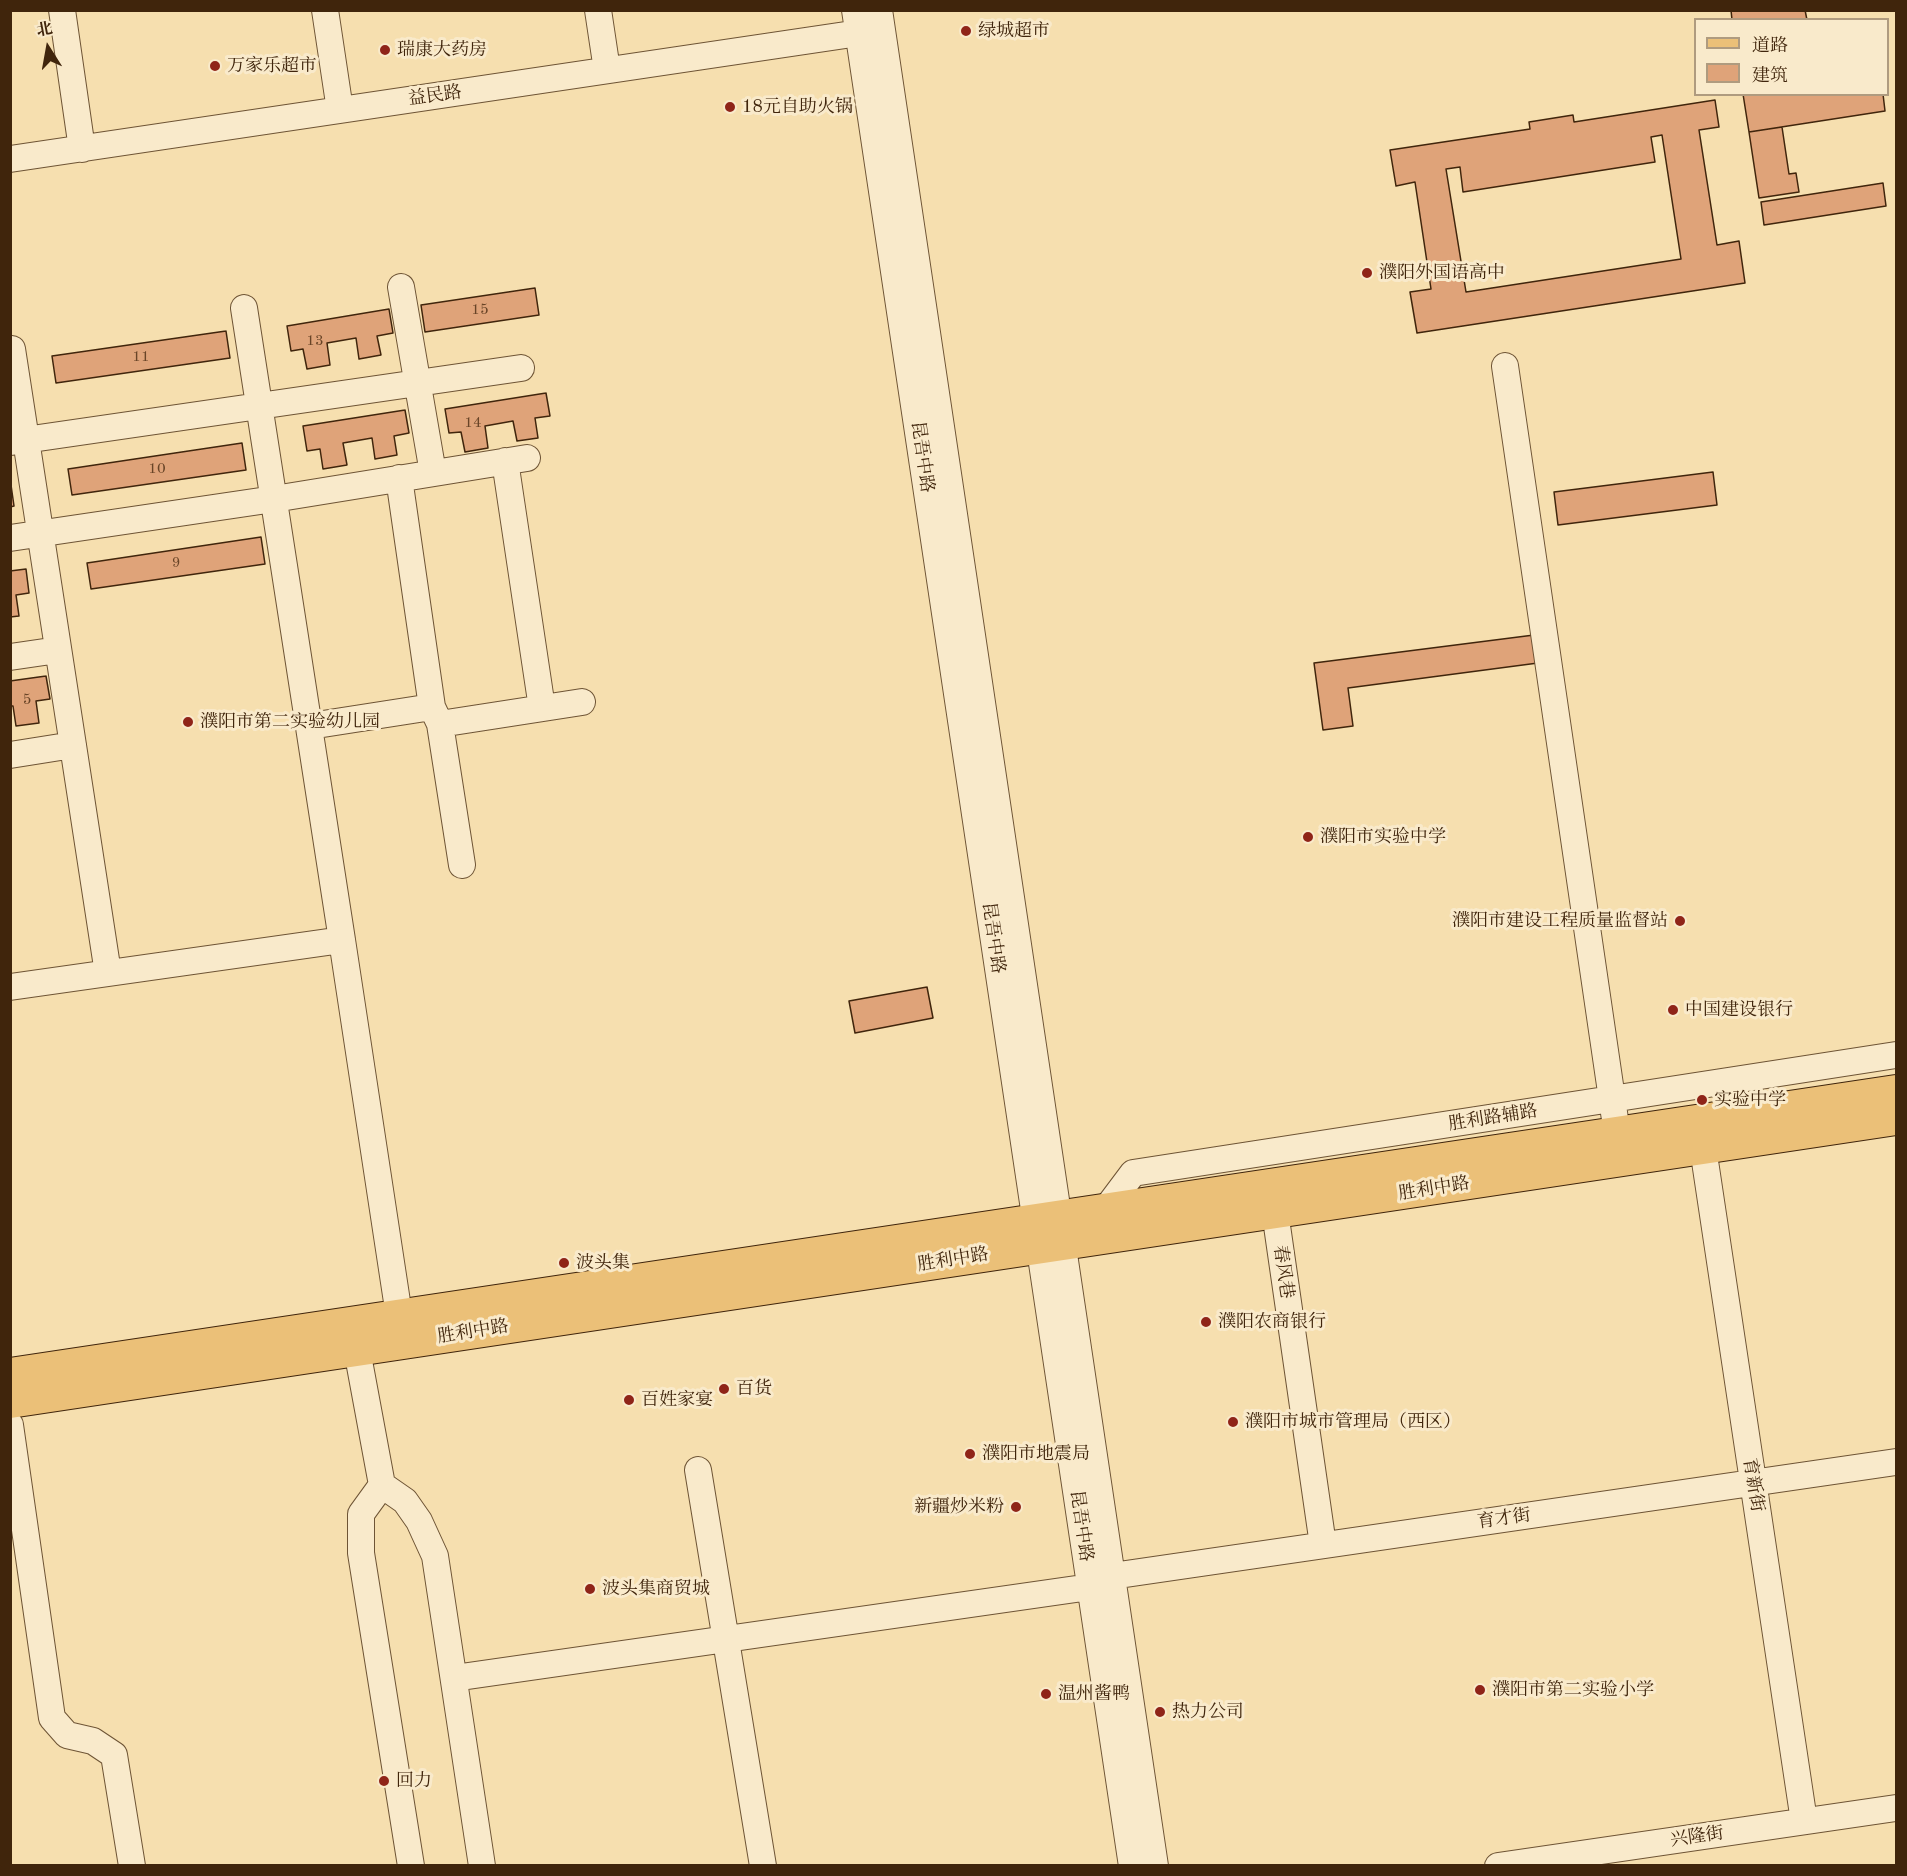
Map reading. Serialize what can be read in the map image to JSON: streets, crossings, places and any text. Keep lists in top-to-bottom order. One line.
{"streets":{"main road":["胜利中路"],"street":["益民路","昆吾中路","胜利路辅路","春风巷","育新街","育才街","兴隆街"]},"crossings":[["益民路","昆吾中路"],["昆吾中路","胜利中路"],["昆吾中路","育才街"],["胜利路辅路","胜利中路"],["胜利中路","春风巷"],["胜利中路","育新街"],["春风巷","育才街"],["育新街","育才街"],["育新街","兴隆街"]],"places":["绿城超市","瑞康大药房","万家乐超市","18元自助火锅","濮阳外国语高中","濮阳市第二实验幼儿园","濮阳市实验中学","濮阳市建设工程质量监督站","中国建设银行","实验中学","波头集","濮阳农商银行","百货","百姓家宴","濮阳市城市管理局（西区）","濮阳市地震局","新疆炒米粉","波头集商贸城","濮阳市第二实验小学","温州酱鸭","热力公司","回力"],"house_numbers":["15","13","11","14","10","9","5"],"legend":["道路","建筑"],"north":"top"}
